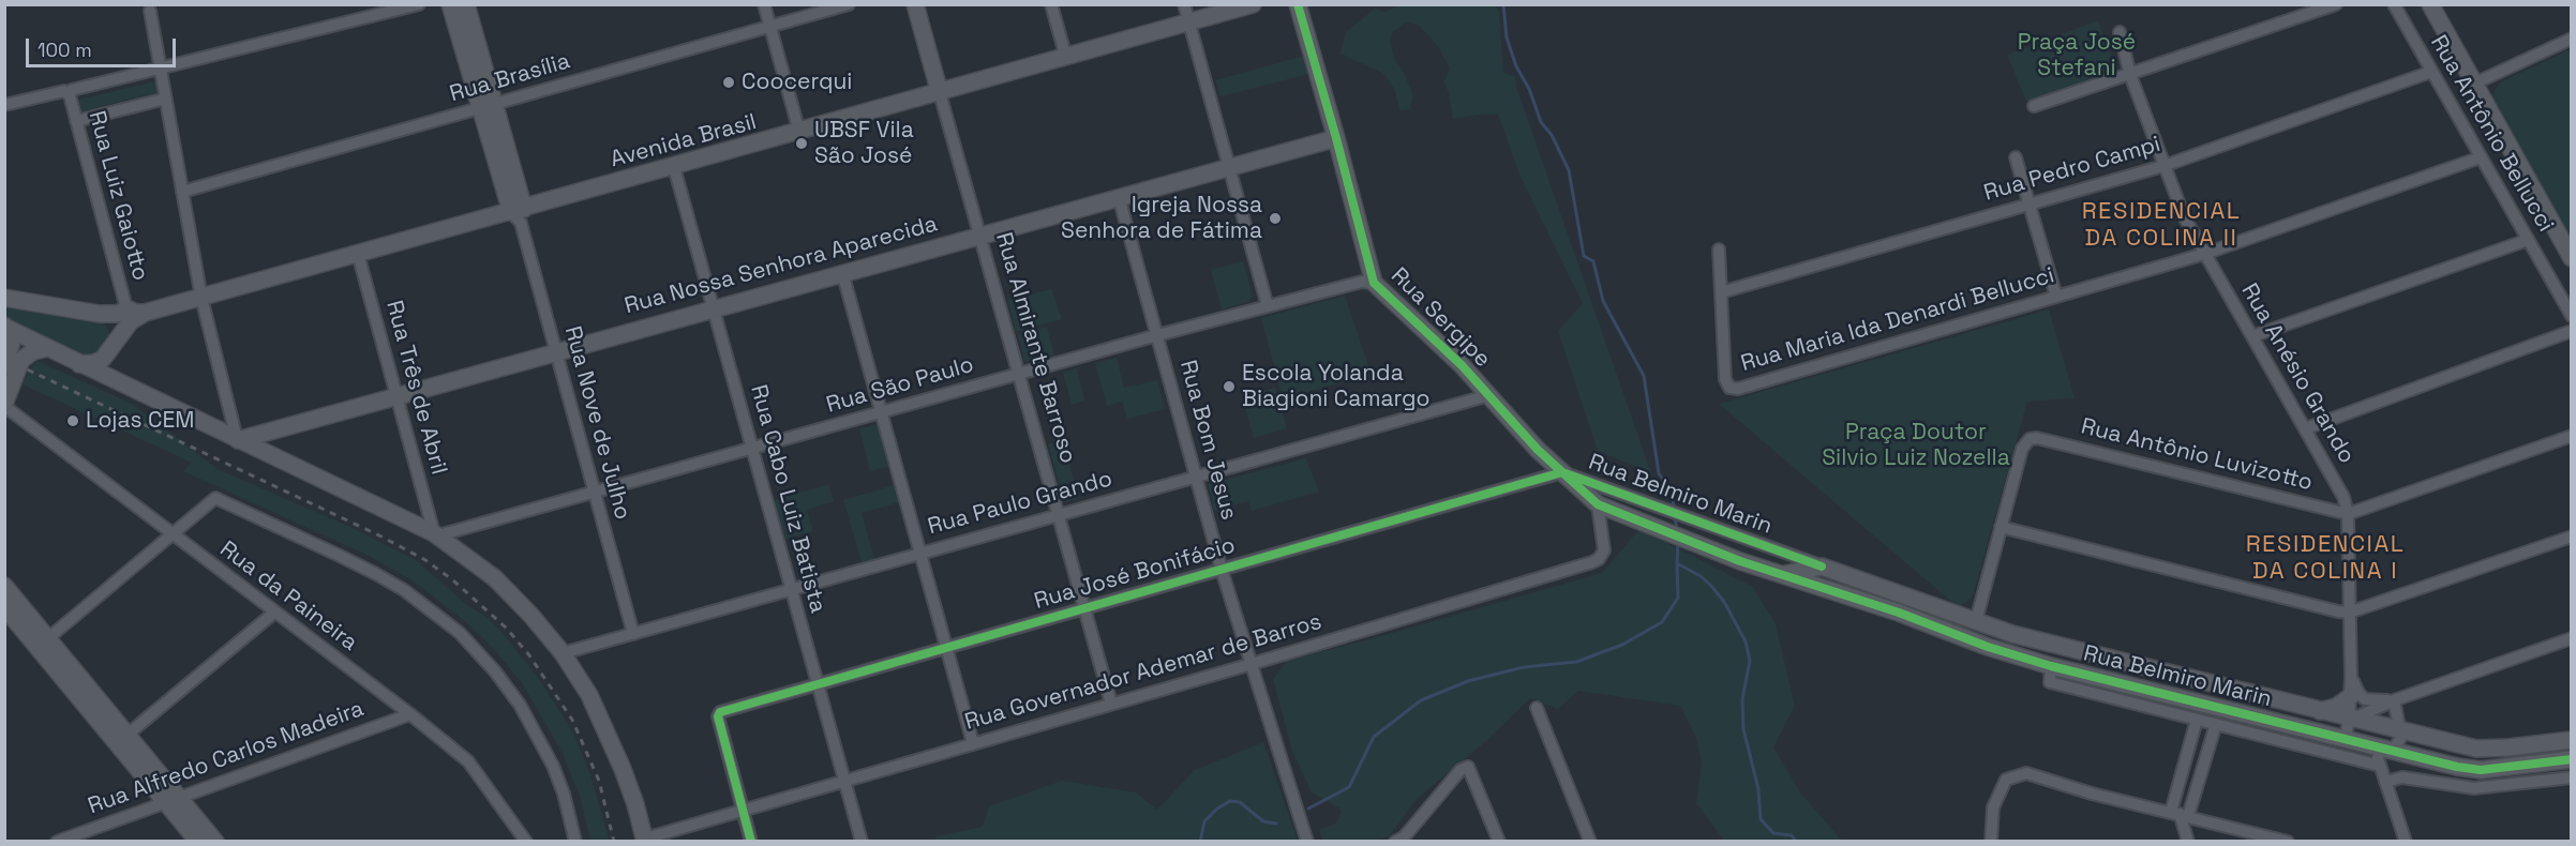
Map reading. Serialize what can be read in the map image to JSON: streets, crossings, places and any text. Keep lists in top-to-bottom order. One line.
{"streets":{"street":["Rua Brasília","Rua Antônio Bellucci","Avenida Brasil","Rua Pedro Campi","Rua Luiz Gaiotto","Rua Nossa Senhora Aparecida","Rua Sergipe","Rua Maria Ida Denardi Bellucci","Rua Almirante Barroso","Rua Anésio Grando","Rua São Paulo","Rua Três de Abril","Rua Nove de Julho","Rua Bom Jesus","Rua Antônio Luvizotto","Rua Belmiro Marin","Rua Cabo Luiz Batista","Rua Paulo Grando","Rua José Bonifácio","Rua da Paineira","Rua Governador Ademar de Barros","Rua Alfredo Carlos Madeira"]},"crossings":[["Rua Antônio Bellucci","Rua Pedro Campi"],["Rua Antônio Bellucci","Rua Maria Ida Denardi Bellucci"],["Avenida Brasil","Rua Luiz Gaiotto"],["Avenida Brasil","Rua Almirante Barroso"],["Avenida Brasil","Rua Três de Abril"],["Avenida Brasil","Rua Nove de Julho"],["Avenida Brasil","Rua Cabo Luiz Batista"],["Rua Pedro Campi","Rua Maria Ida Denardi Bellucci"],["Rua Pedro Campi","Rua Anésio Grando"],["Rua Nossa Senhora Aparecida","Rua Sergipe"],["Rua Nossa Senhora Aparecida","Rua Almirante Barroso"],["Rua Nossa Senhora Aparecida","Rua Três de Abril"],["Rua Nossa Senhora Aparecida","Rua Nove de Julho"],["Rua Nossa Senhora Aparecida","Rua Bom Jesus"],["Rua Nossa Senhora Aparecida","Rua Cabo Luiz Batista"],["Rua Sergipe","Rua São Paulo"],["Rua Sergipe","Rua Belmiro Marin"],["Rua Sergipe","Rua Paulo Grando"],["Rua Sergipe","Rua José Bonifácio"],["Rua Sergipe","Rua Governador Ademar de Barros"],["Rua Maria Ida Denardi Bellucci","Rua Anésio Grando"],["Rua Almirante Barroso","Rua São Paulo"],["Rua Almirante Barroso","Rua Paulo Grando"],["Rua Almirante Barroso","Rua José Bonifácio"],["Rua Almirante Barroso","Rua Governador Ademar de Barros"],["Rua Anésio Grando","Rua Antônio Luvizotto"],["Rua Anésio Grando","Rua Belmiro Marin"],["Rua São Paulo","Rua Três de Abril"],["Rua São Paulo","Rua Nove de Julho"],["Rua São Paulo","Rua Bom Jesus"],["Rua São Paulo","Rua Cabo Luiz Batista"],["Rua Nove de Julho","Rua Paulo Grando"],["Rua Bom Jesus","Rua Paulo Grando"],["Rua Bom Jesus","Rua José Bonifácio"],["Rua Bom Jesus","Rua Governador Ademar de Barros"],["Rua Belmiro Marin","Rua José Bonifácio"],["Rua Cabo Luiz Batista","Rua Paulo Grando"],["Rua Cabo Luiz Batista","Rua José Bonifácio"],["Rua Cabo Luiz Batista","Rua Governador Ademar de Barros"],["Rua José Bonifácio","Rua Governador Ademar de Barros"],["Rua da Paineira","Rua Alfredo Carlos Madeira"]],"districts":["RESIDENCIAL DA COLINA II","RESIDENCIAL DA COLINA I"],"parks":["Praça José Stefani","Praça Doutor Silvio Luiz Nozella"],"places":["Coocerqui","UBSF Vila São José","Igreja Nossa Senhora de Fátima","Escola Yolanda Biagioni Camargo","Lojas CEM"],"scale_bar":"100 m"}
